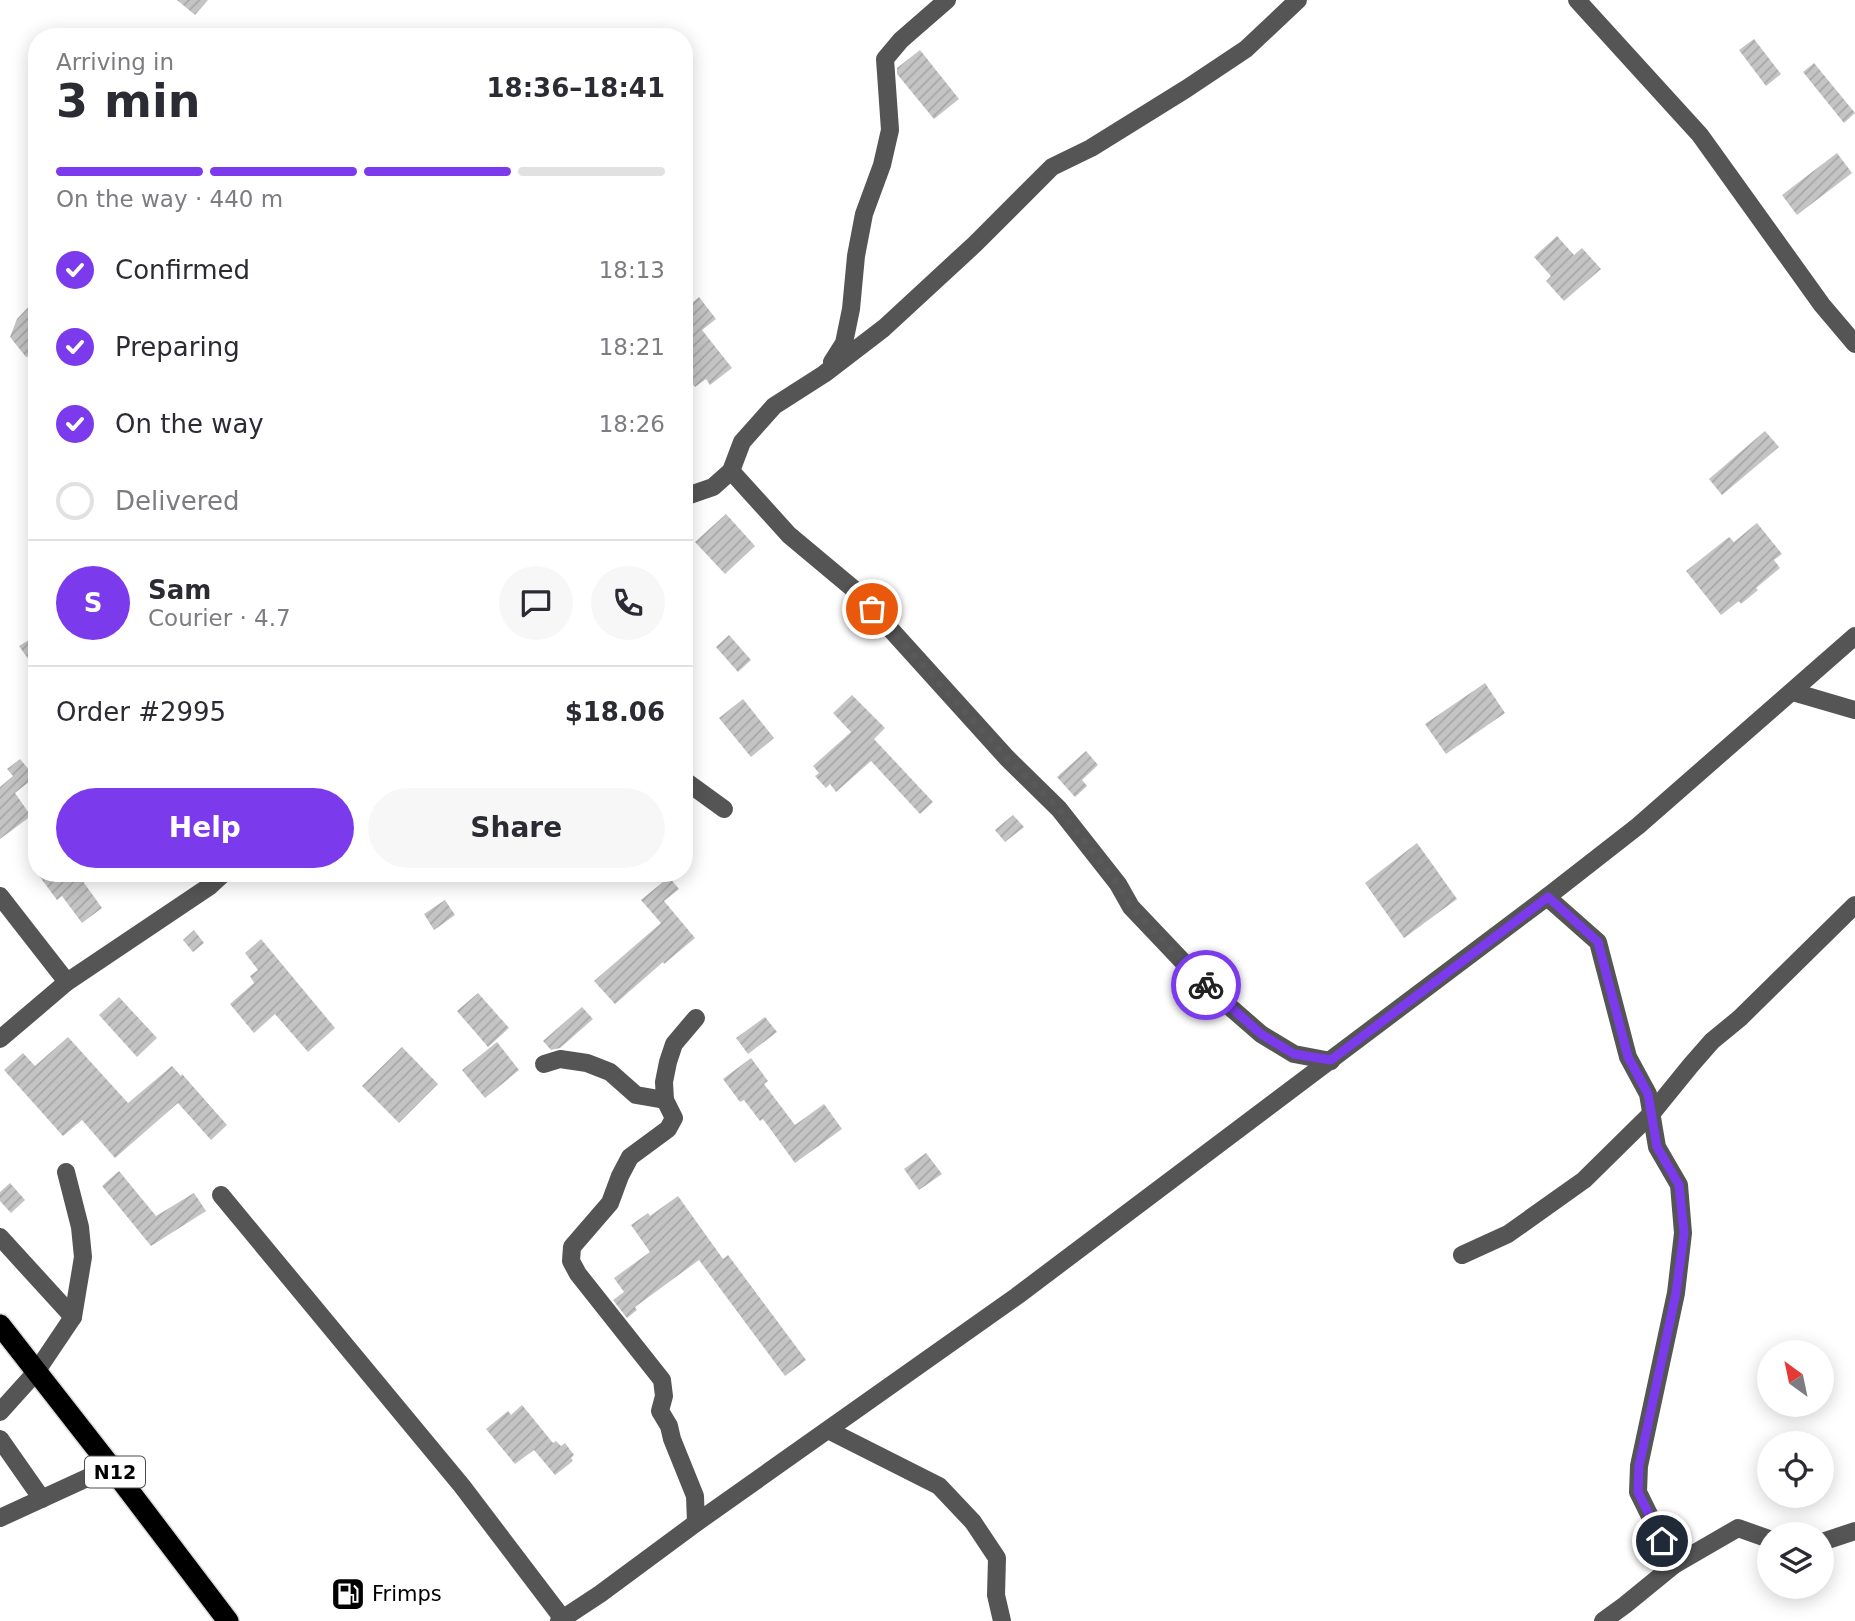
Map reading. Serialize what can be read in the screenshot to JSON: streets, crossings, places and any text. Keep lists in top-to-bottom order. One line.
{"streets":{"highway":["N12"]},"places":{"fuel station":["Frimps"]},"north":"top left","page":{"heading":["3 min","Arriving in","18:36–18:41"],"panel":["Sam","Courier · 4.7","Order #2995","$18.06"],"bar":"On the way · 440 m","list":[["Confirmed","18:13"],["Preparing","18:21"],["On the way","18:26"],"Delivered"],"round":"S","buttons":["Help","Share"]}}
